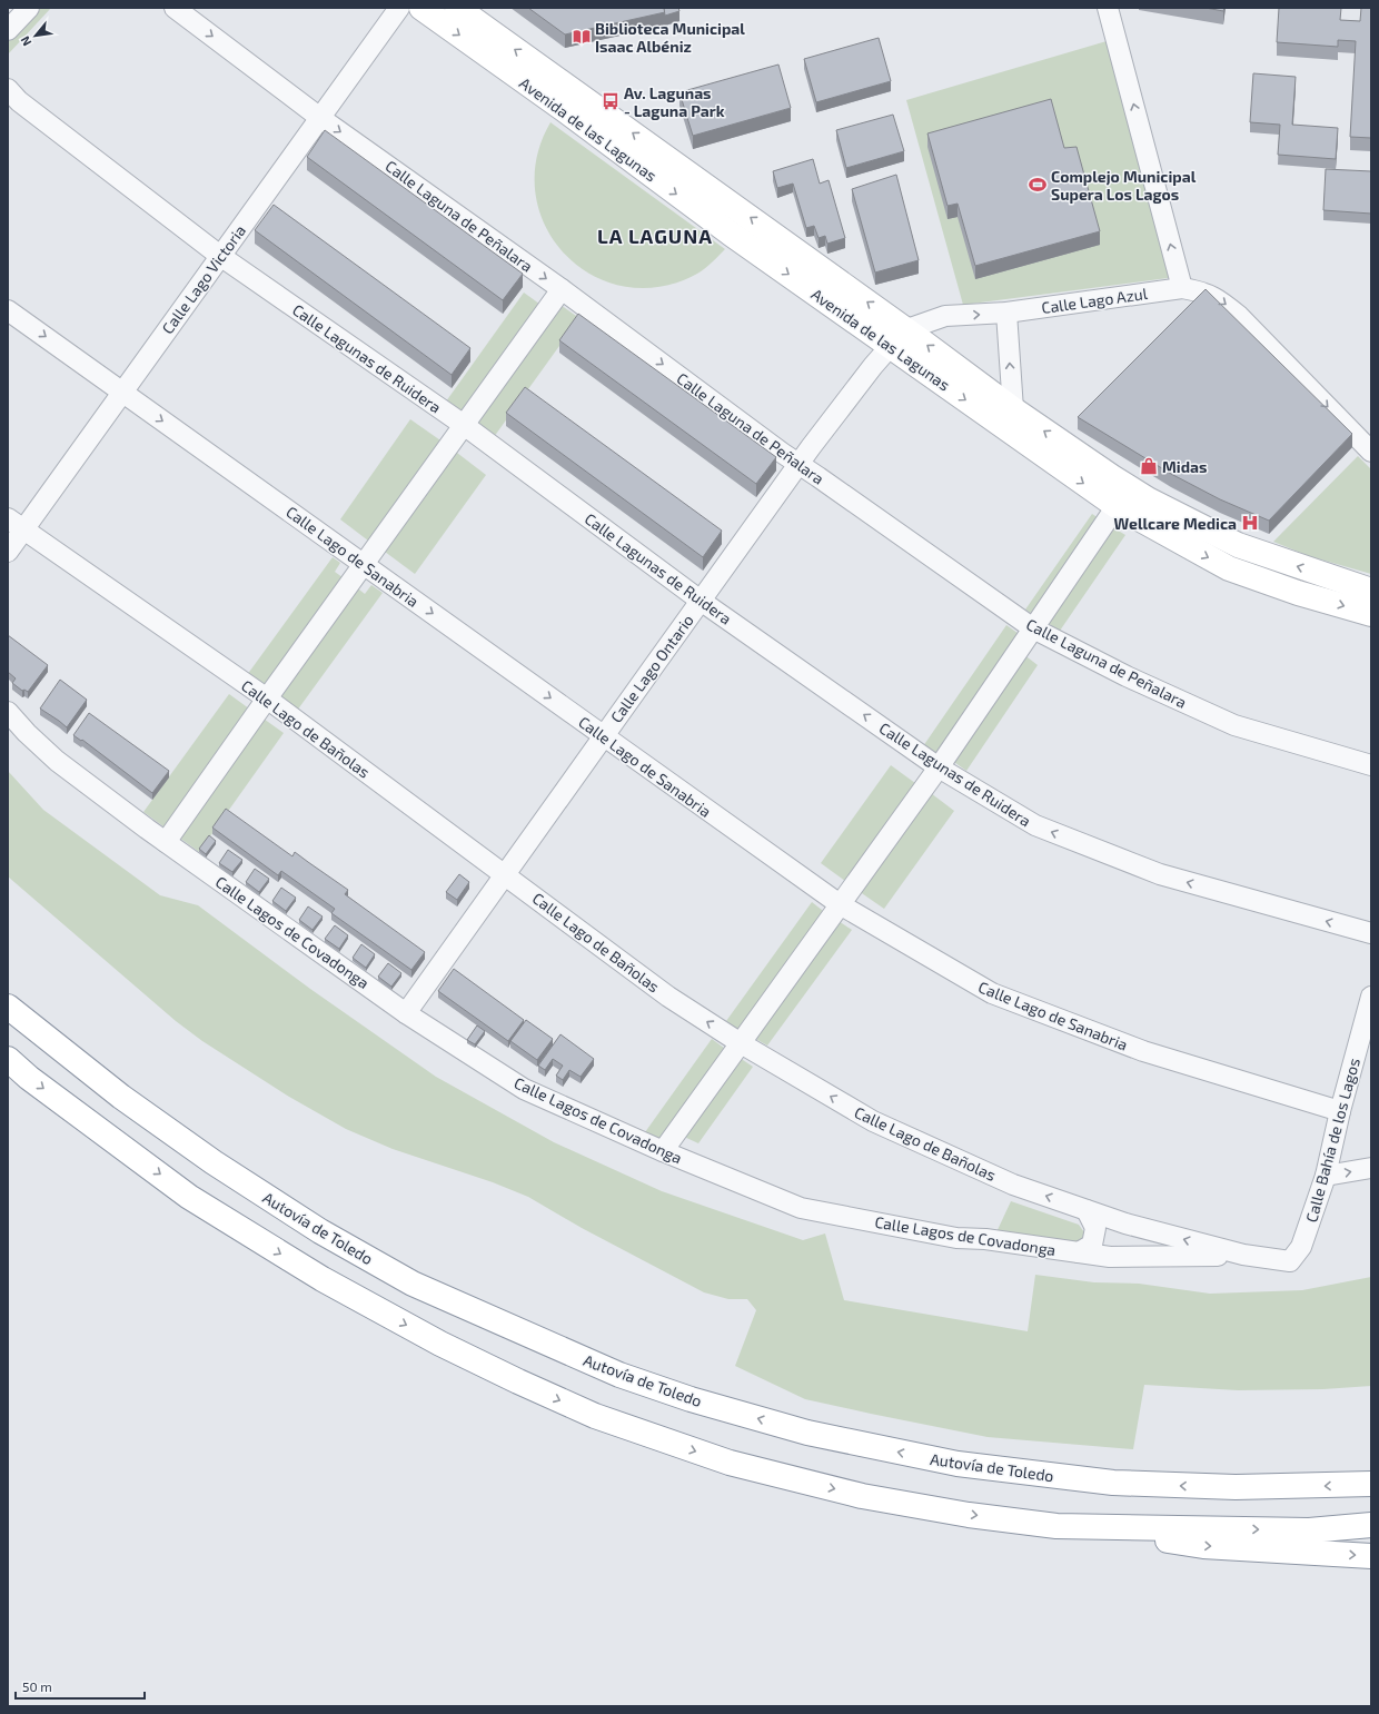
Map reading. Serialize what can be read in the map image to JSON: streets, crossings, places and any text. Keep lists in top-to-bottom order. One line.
{"streets":{"main road":["Avenida de las Lagunas","Autovía de Toledo"],"street":["Calle Laguna de Peñalara","Calle Lago Victoria","Calle Lago Azul","Calle Lagunas de Ruidera","Calle Lago de Sanabria","Calle Lago Ontario","Calle Lago de Bañolas","Calle Lagos de Covadonga","Calle Bahía de los Lagos"]},"crossings":[["Avenida de las Lagunas","Calle Lago Azul"],["Avenida de las Lagunas","Calle Lago Ontario"],["Calle Laguna de Peñalara","Calle Lago Victoria"],["Calle Laguna de Peñalara","Calle Lago Ontario"],["Calle Lago Victoria","Calle Lagunas de Ruidera"],["Calle Lago Victoria","Calle Lago de Sanabria"],["Calle Lago Victoria","Calle Lago de Bañolas"],["Calle Lago Azul","Calle Lago Ontario"],["Calle Lagunas de Ruidera","Calle Lago Ontario"],["Calle Lago de Sanabria","Calle Lago Ontario"],["Calle Lago de Sanabria","Calle Bahía de los Lagos"],["Calle Lago Ontario","Calle Lago de Bañolas"],["Calle Lago Ontario","Calle Lagos de Covadonga"],["Calle Lago de Bañolas","Calle Lagos de Covadonga"],["Calle Lago de Bañolas","Calle Bahía de los Lagos"],["Calle Lagos de Covadonga","Calle Bahía de los Lagos"]],"one_way":["Calle Laguna de Peñalara","Calle Lago Azul","Calle Lagunas de Ruidera","Calle Lago de Sanabria","Calle Lago de Bañolas"],"districts":["LA LAGUNA"],"places":{"library":["Biblioteca Municipal Isaac Albéniz"],"bus stop":["Av. Lagunas - Laguna Park"],"sports":["Complejo Municipal Supera Los Lagos"],"shop":["Midas"],"hospital":["Wellcare Medica"]},"scale_bar":"50 m","north":"bottom left"}
